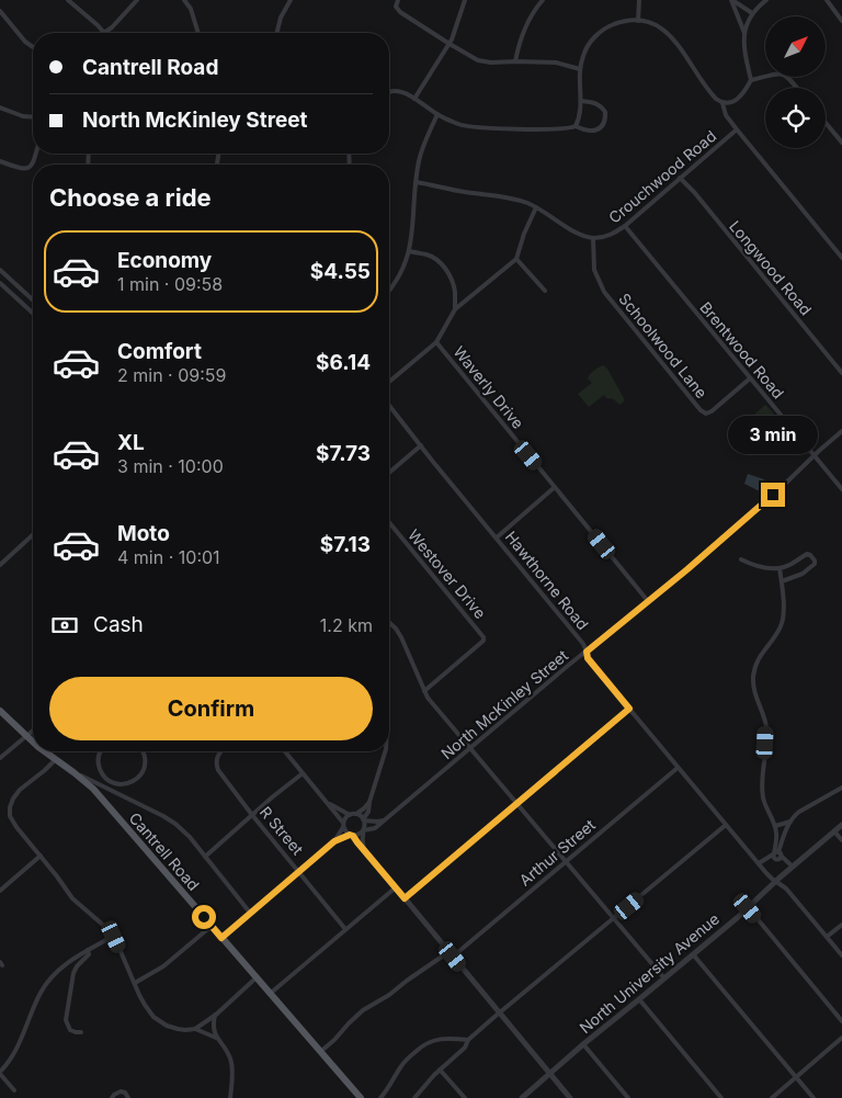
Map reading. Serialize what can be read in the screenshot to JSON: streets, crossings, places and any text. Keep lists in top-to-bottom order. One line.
{"streets":{"main road":["Cantrell Road"],"street":["Crouchwood Road","Longwood Road","Schoolwood Lane","Brentwood Road","Waverly Drive","Westover Drive","Hawthorne Road","North McKinley Street","R Street","Arthur Street","North University Avenue"]},"crossings":[["Crouchwood Road","Longwood Road"],["Crouchwood Road","Schoolwood Lane"],["Crouchwood Road","Brentwood Road"],["Schoolwood Lane","Brentwood Road"],["Brentwood Road","North McKinley Street"],["Waverly Drive","North McKinley Street"],["Hawthorne Road","North McKinley Street"],["Hawthorne Road","Arthur Street"],["Hawthorne Road","North University Avenue"],["Cantrell Road","Arthur Street"]],"north":"top right","page":{"banner":["Cantrell Road","North McKinley Street"],"heading":"Choose a ride","list":[{"name":"Economy","note":"1 min · 09:58","value":"$4.55"},{"name":"Comfort","note":"2 min · 09:59","value":"$6.14"},{"name":"XL","note":"3 min · 10:00","value":"$7.73"},{"name":"Moto","note":"4 min · 10:01","value":"$7.13"}],"bubble":"3 min","pay":["Cash","1.2 km"],"buttons":"Confirm"}}
